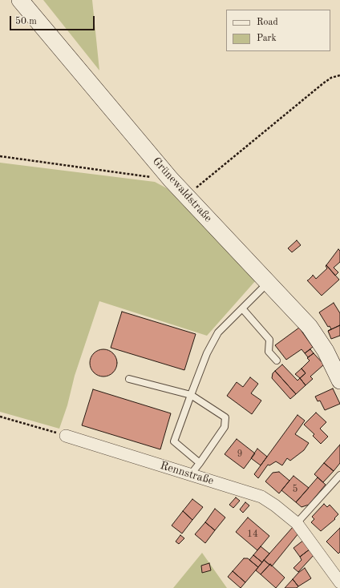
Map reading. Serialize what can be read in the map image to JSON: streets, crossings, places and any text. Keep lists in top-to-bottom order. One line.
{"streets":{"street":["Grünewaldstraße","Rennstraße"]},"house_numbers":["9","5","14"],"legend":["Road","Park"],"scale_bar":"50 m"}
